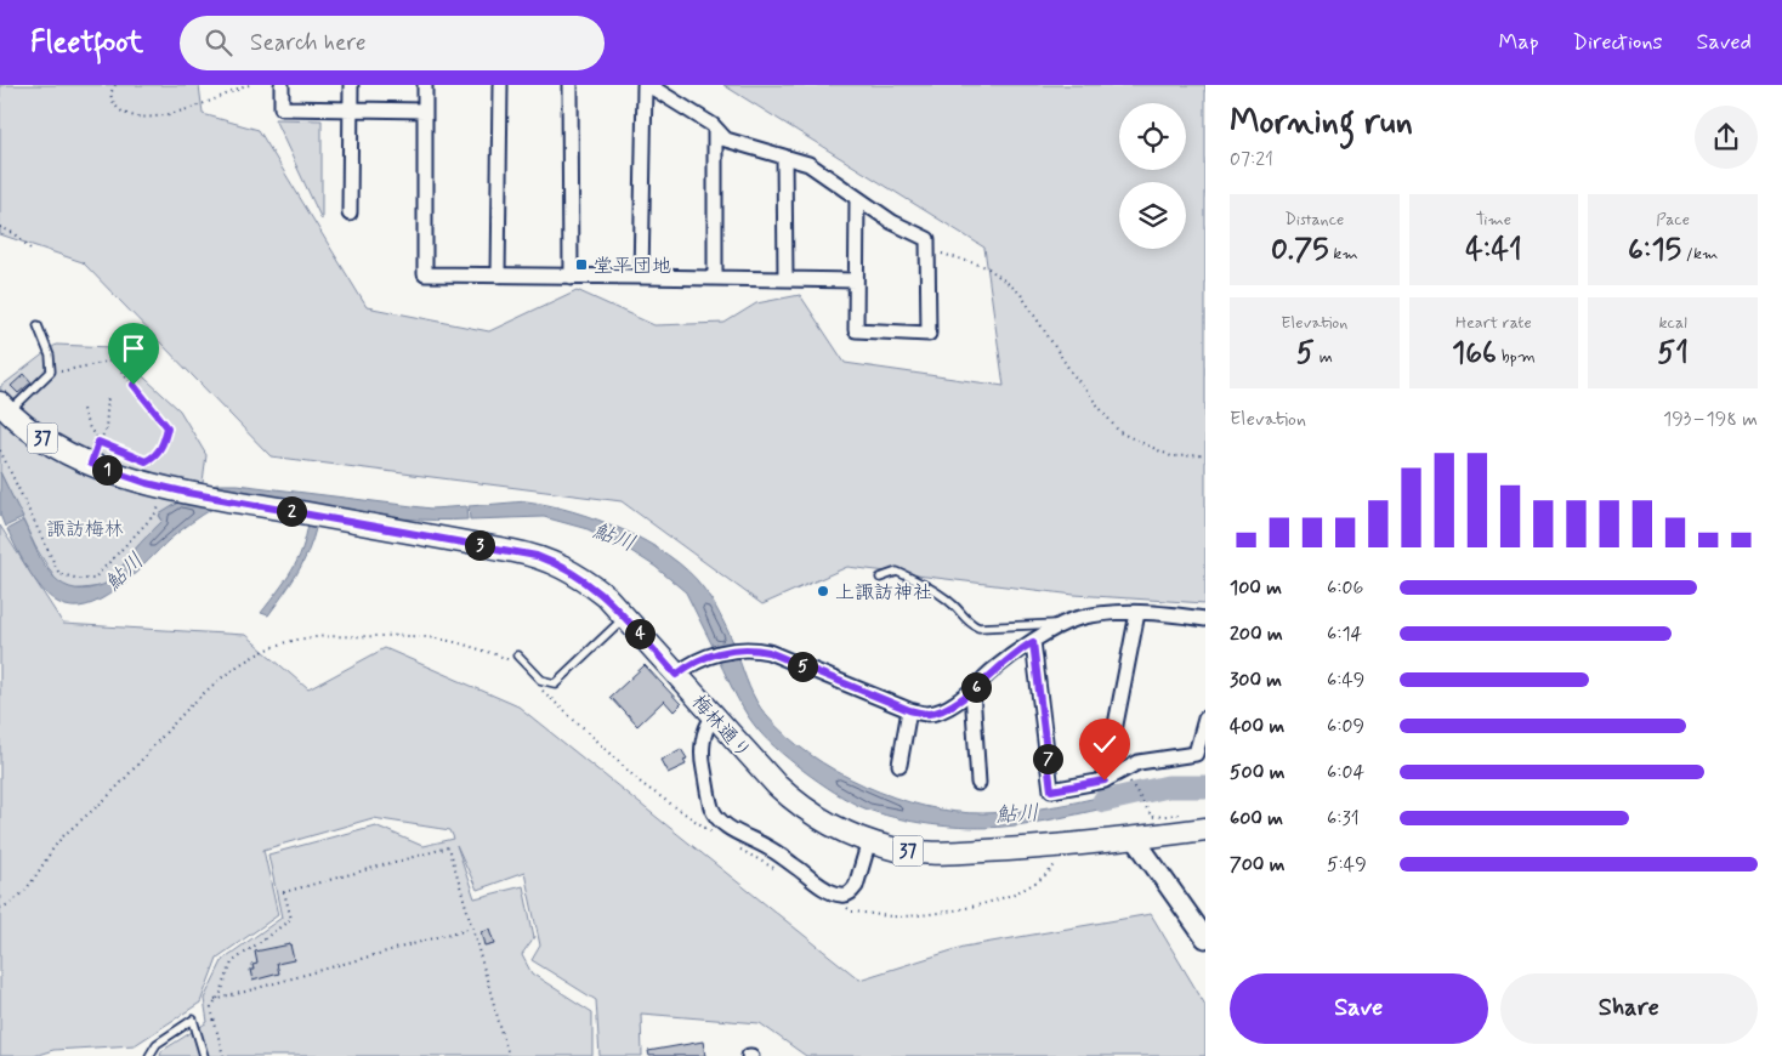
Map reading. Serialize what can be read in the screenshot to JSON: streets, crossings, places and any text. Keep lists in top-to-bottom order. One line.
{"streets":{"main road":["37","梅林通り"]},"crossings":[["37","梅林通り"]],"water":["鮎川"],"parks":["諏訪梅林"],"places":{"transit":["堂平団地"],"other":["上諏訪神社"]},"page":{"header":"Fleetfoot","search":"Search here","nav":["Map","Directions","Saved"],"heading":["Morning run","07:21"],"stats":[["Distance","0.75 km"],["Time","4:41"],["Pace","6:15 /km"],["Elevation","5 m"],["Heart rate","166 bpm"],["kcal","51"]],"chart":["Elevation","193–198 m"],"pins":["1","2","3","4","5","6","7"],"list":[{"name":"100 m","note":"6:06"},{"name":"200 m","note":"6:14"},{"name":"300 m","note":"6:49"},{"name":"400 m","note":"6:09"},{"name":"500 m","note":"6:04"},{"name":"600 m","note":"6:31"},{"name":"700 m","note":"5:49"}],"buttons":["Save","Share"]}}
